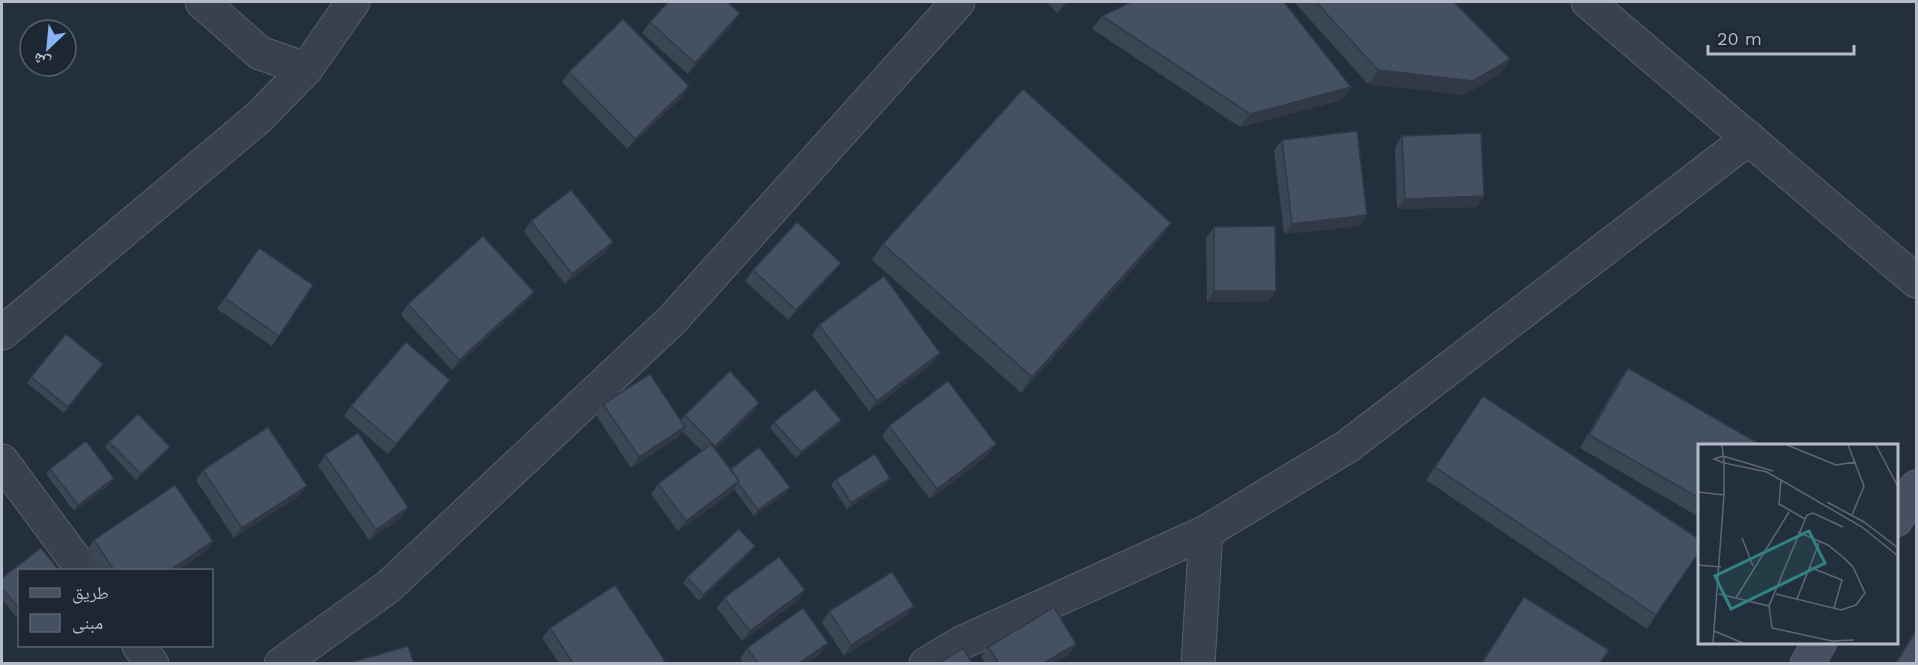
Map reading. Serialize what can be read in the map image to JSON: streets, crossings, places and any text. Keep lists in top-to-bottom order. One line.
{"legend":["طريق","مبنى"],"scale_bar":"20 m","north":"bottom left"}
